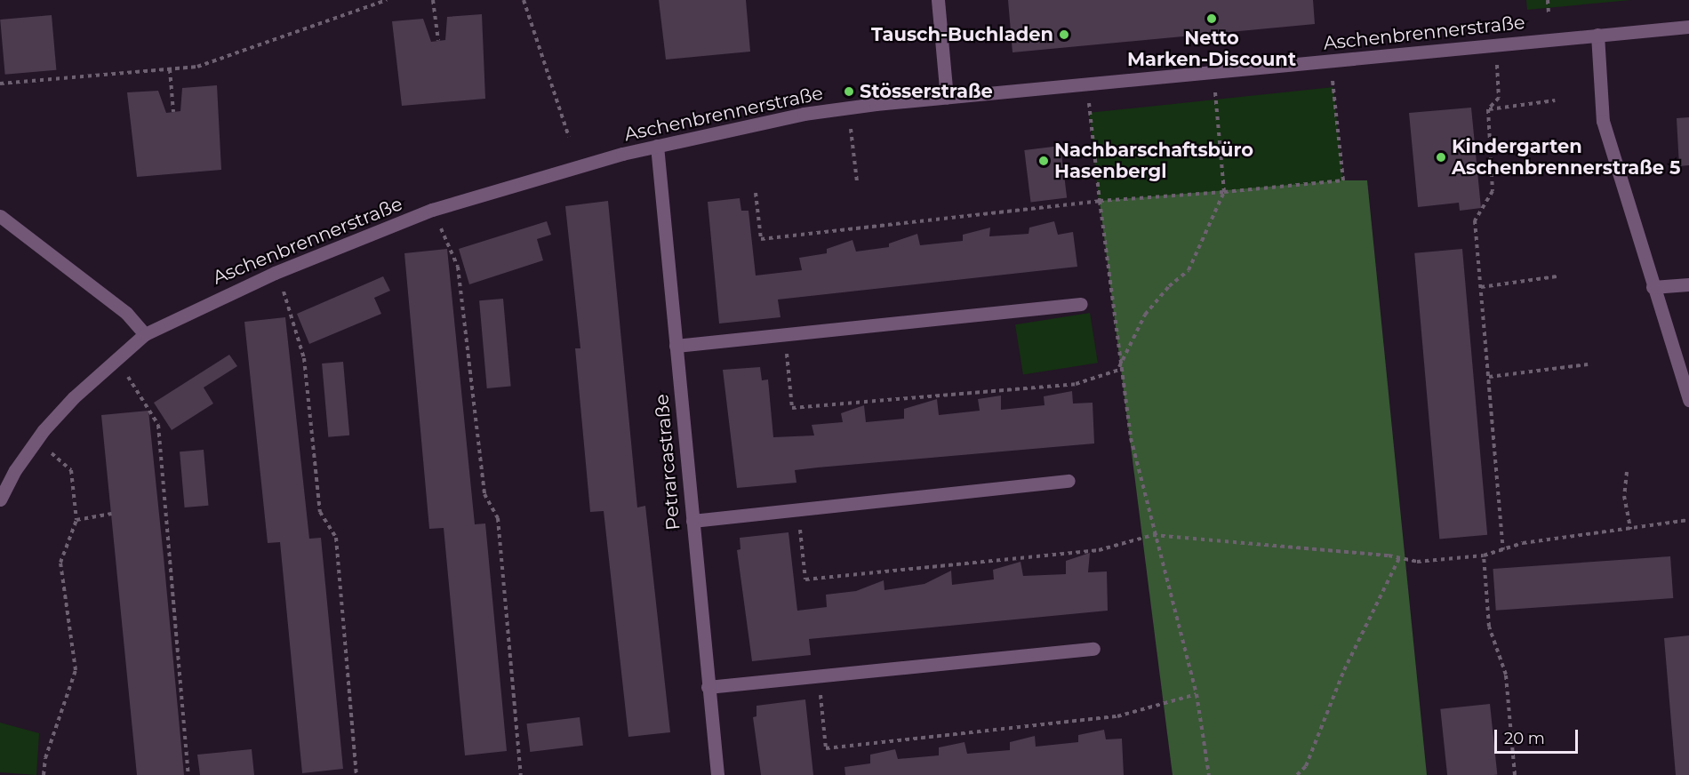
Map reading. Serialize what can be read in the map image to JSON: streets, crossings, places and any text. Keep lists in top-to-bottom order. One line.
{"streets":{"street":["Aschenbrennerstraße","Petrarcastraße"]},"crossings":[["Aschenbrennerstraße","Petrarcastraße"]],"places":["Netto Marken-Discount","Tausch-Buchladen","Stösserstraße","Kindergarten Aschenbrennerstraße 5","Nachbarschaftsbüro Hasenbergl"],"scale_bar":"20 m"}
